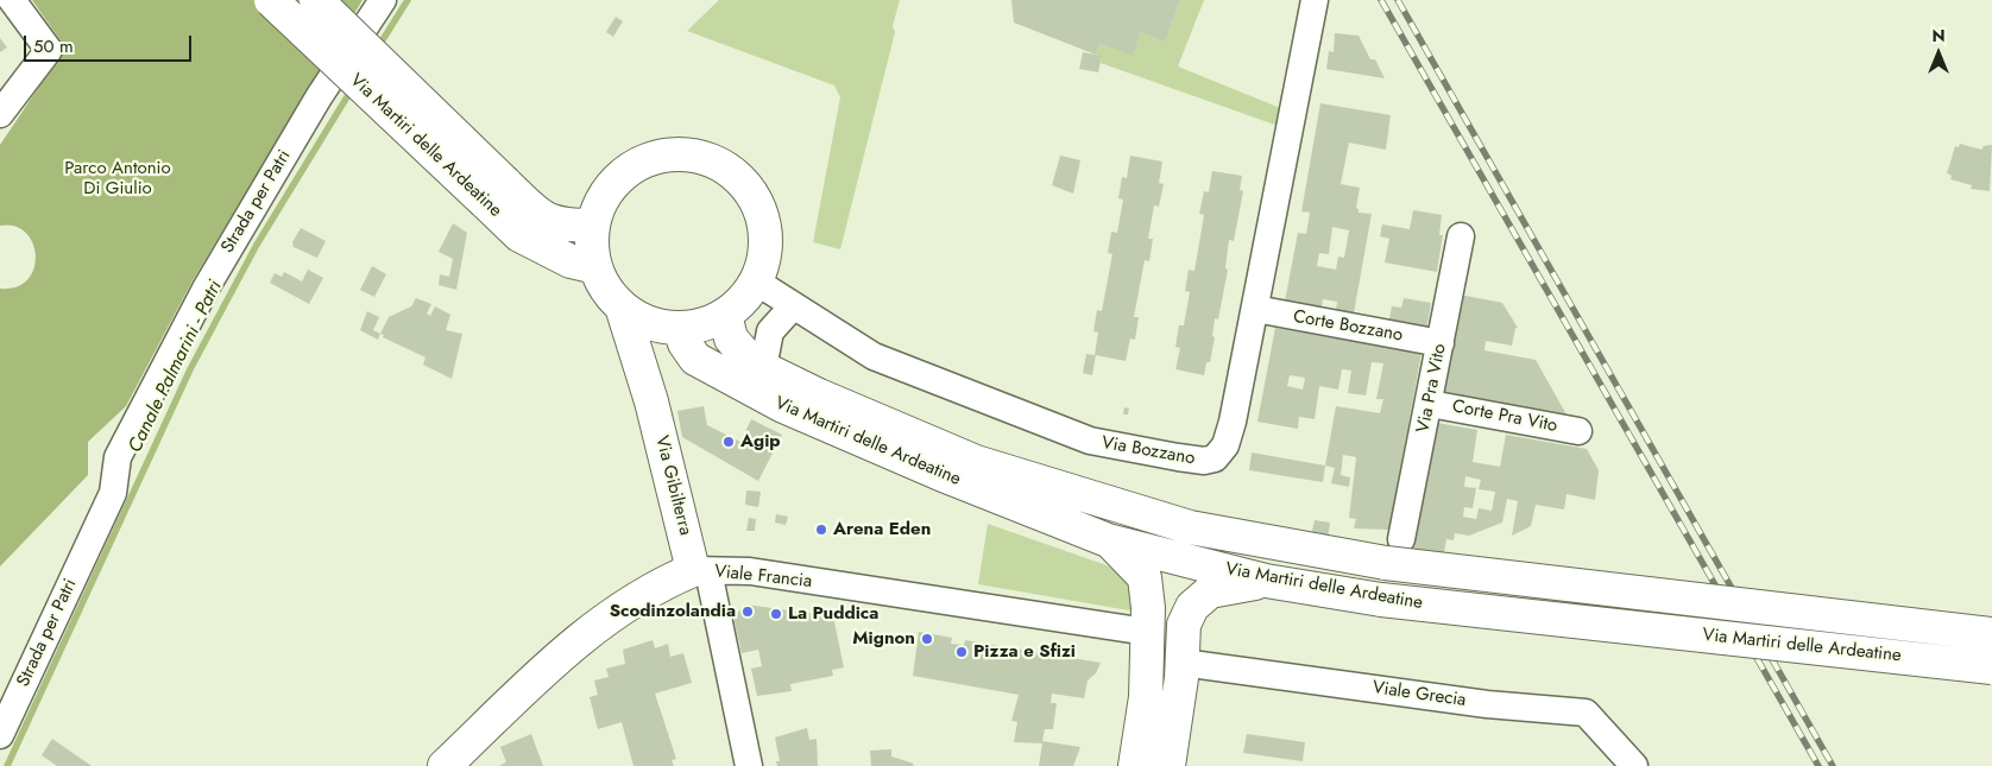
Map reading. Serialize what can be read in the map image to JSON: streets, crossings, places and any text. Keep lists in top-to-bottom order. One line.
{"streets":{"street":["Via Martiri delle Ardeatine","Strada per Patri","Corte Bozzano","Via Pra Vito","Corte Pra Vito","Via Bozzano","Via Gibilterra","Viale Francia","Viale Grecia"]},"crossings":[["Via Martiri delle Ardeatine","Via Pra Vito"],["Via Martiri delle Ardeatine","Via Bozzano"],["Via Martiri delle Ardeatine","Via Gibilterra"],["Corte Bozzano","Via Pra Vito"],["Corte Bozzano","Via Bozzano"],["Via Pra Vito","Corte Pra Vito"],["Via Bozzano","Via Gibilterra"],["Via Gibilterra","Viale Francia"]],"water":["Canale Palmarini - Patri"],"parks":["Parco Antonio Di Giulio"],"places":["Agip","Arena Eden","Scodinzolandia","La Puddica","Mignon","Pizza e Sfizi"],"scale_bar":"50 m","north":"top"}
